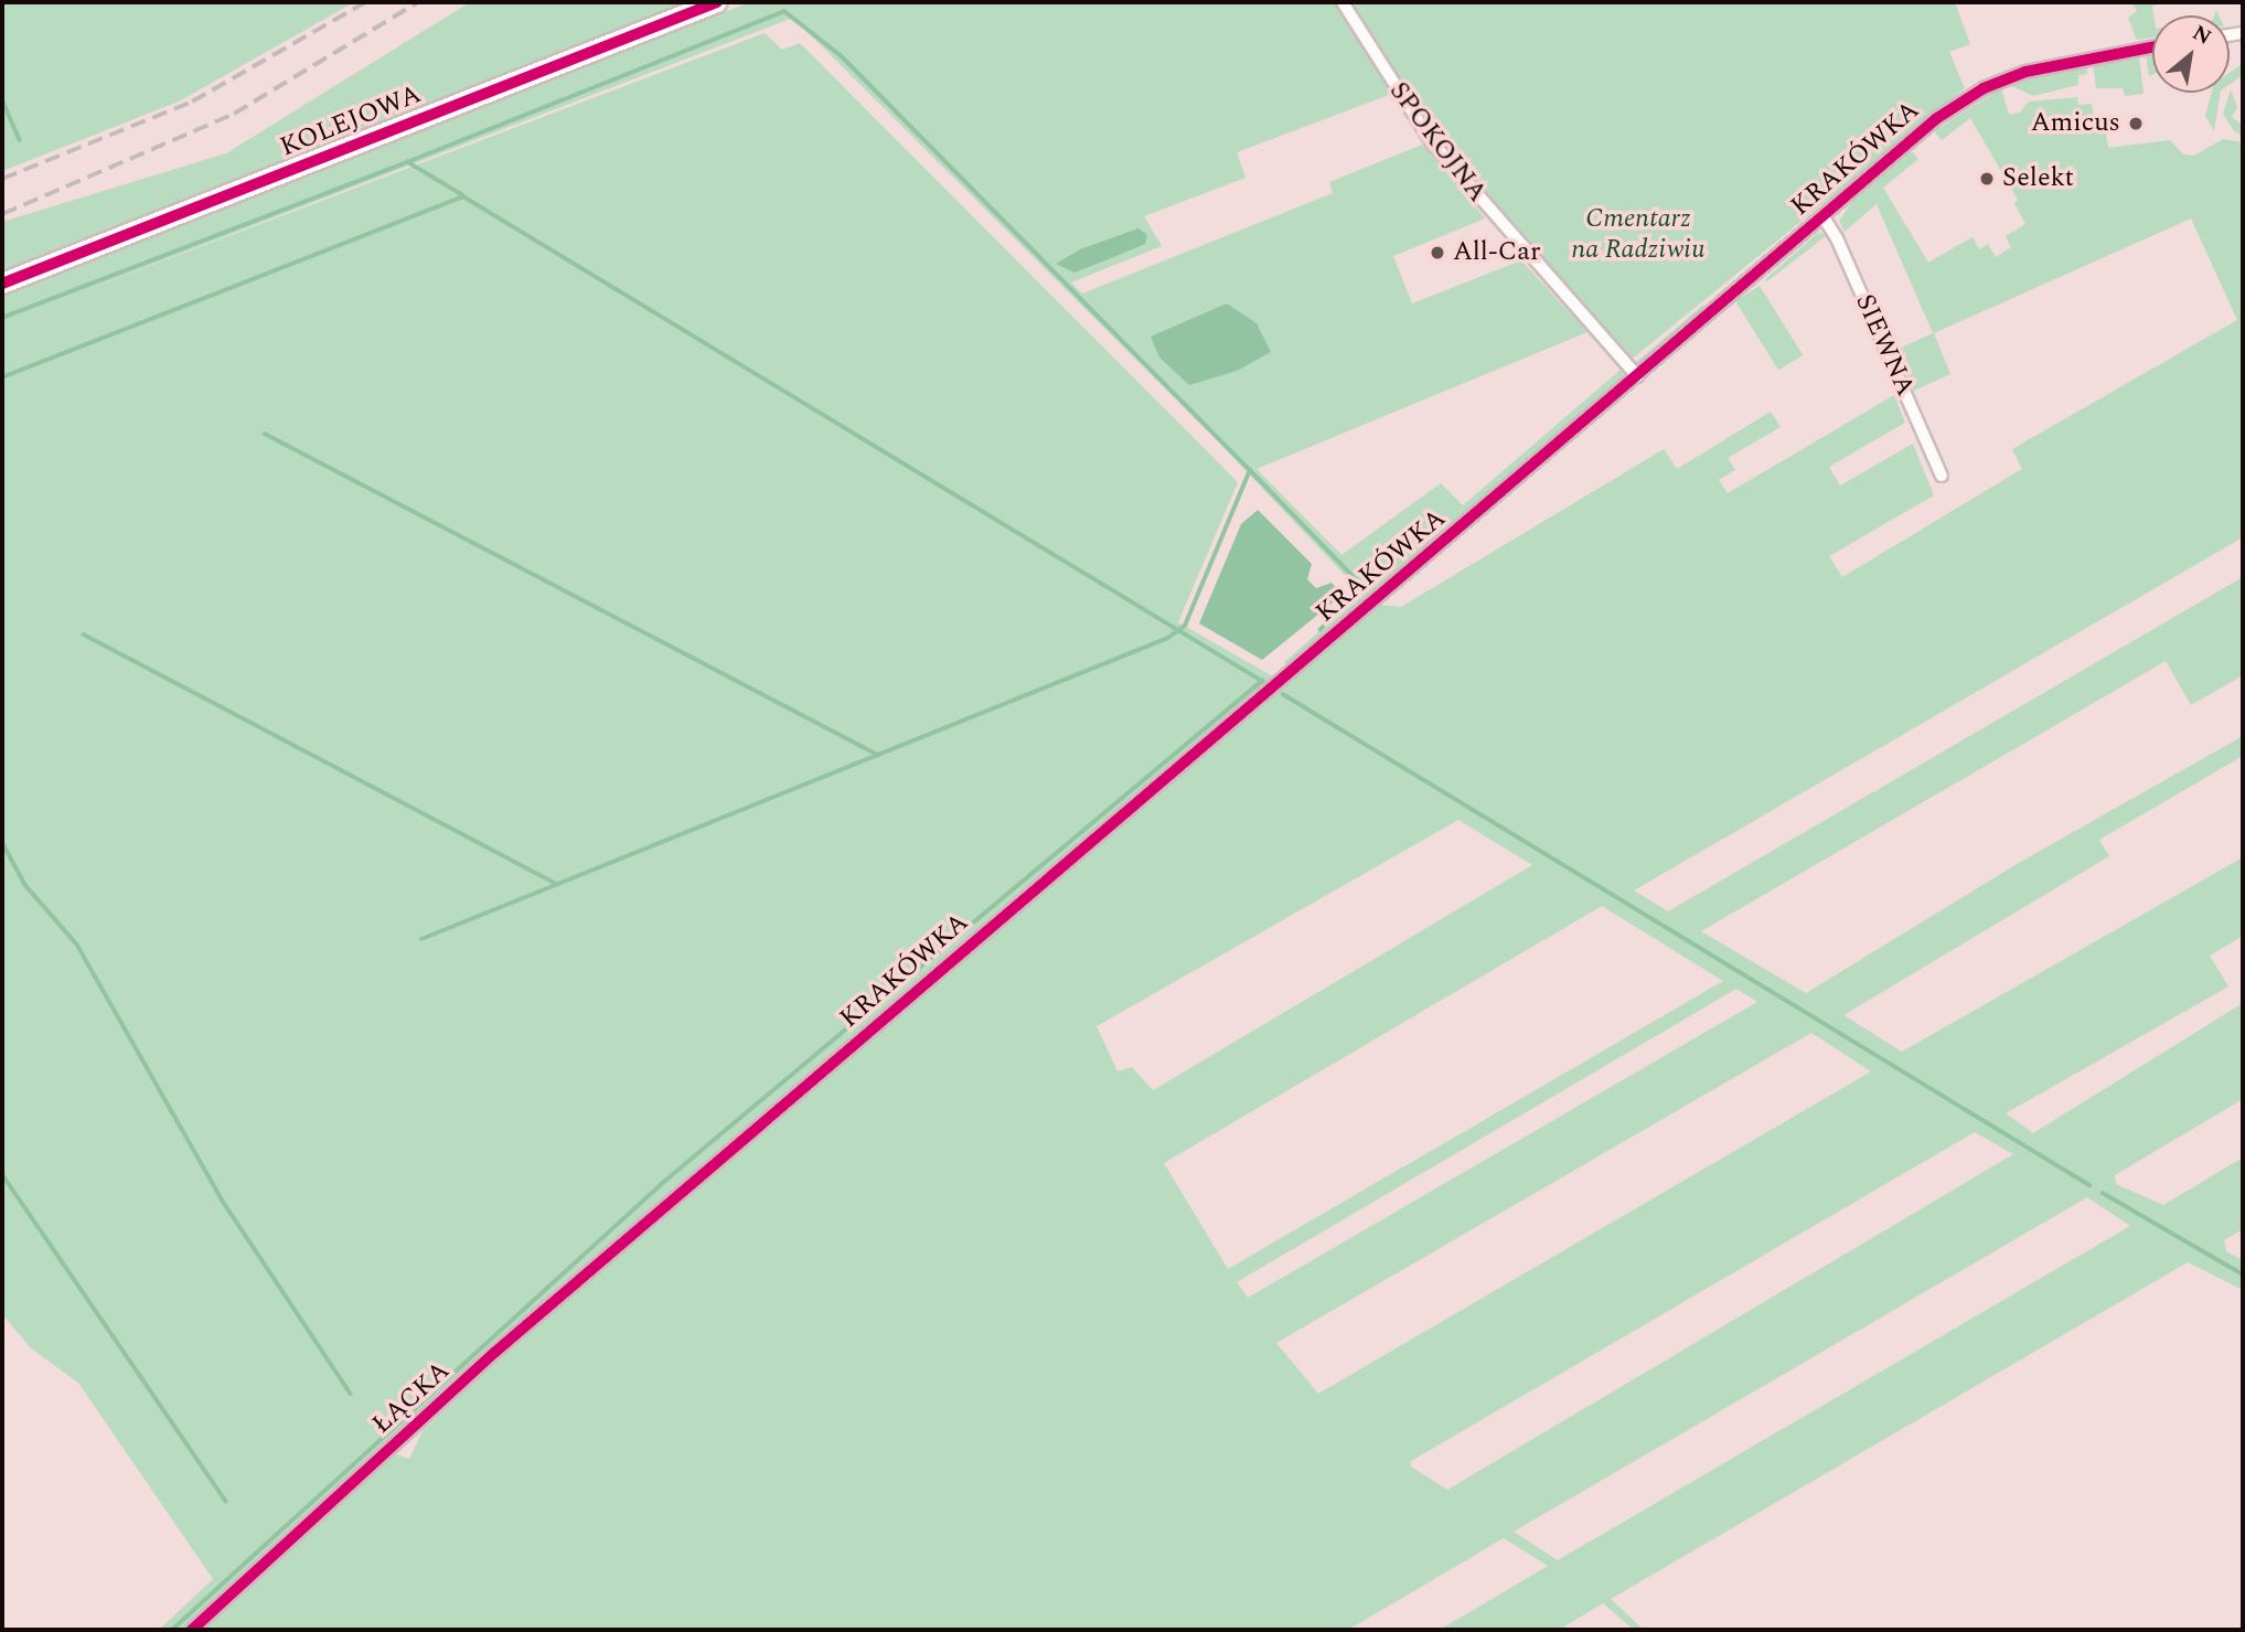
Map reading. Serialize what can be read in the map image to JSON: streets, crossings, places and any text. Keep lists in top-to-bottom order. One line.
{"streets":{"main road":["KOLEJOWA"],"street":["SPOKOJNA","KRAKÓWKA","SIEWNA","ŁĄCKA"]},"crossings":[["SPOKOJNA","KRAKÓWKA"],["KRAKÓWKA","SIEWNA"],["KRAKÓWKA","ŁĄCKA"]],"parks":["Cmentarz na Radziwiu"],"places":["Amicus","Selekt","All-Car"],"north":"top right"}
